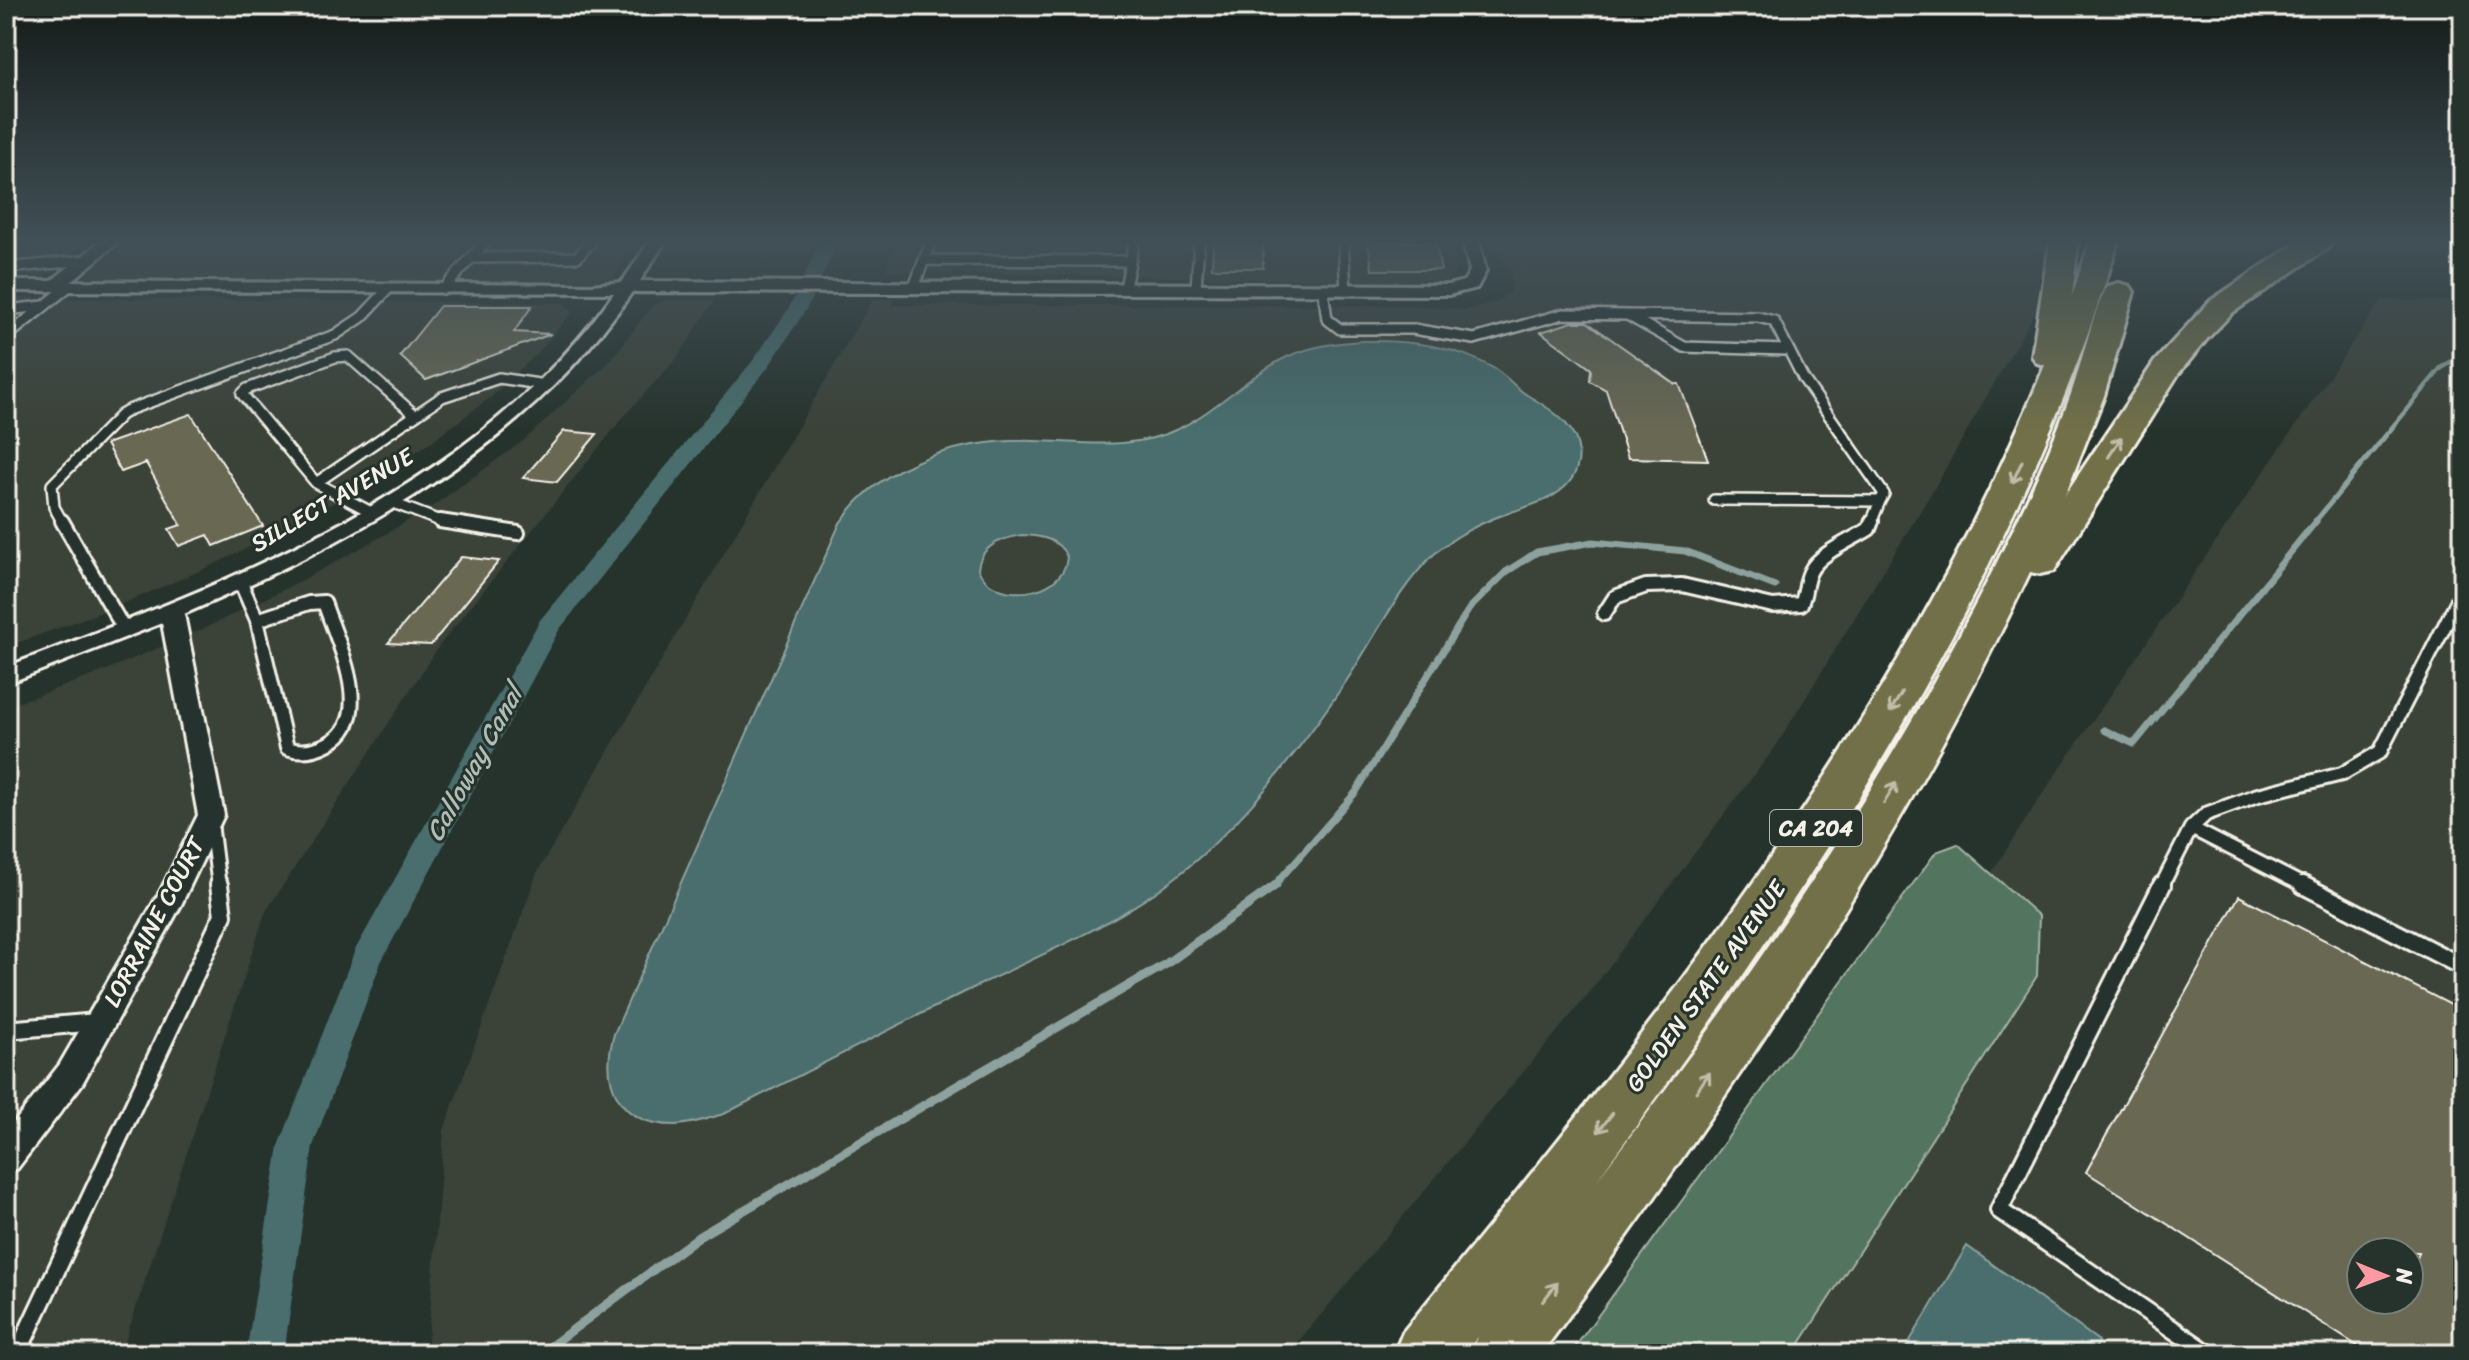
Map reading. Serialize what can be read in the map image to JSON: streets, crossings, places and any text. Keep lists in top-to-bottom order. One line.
{"streets":{"highway":["CA 204","GOLDEN STATE AVENUE"],"street":["SILLECT AVENUE","LORRAINE COURT"]},"crossings":[["SILLECT AVENUE","LORRAINE COURT"]],"water":["Calloway Canal"],"north":"right"}
